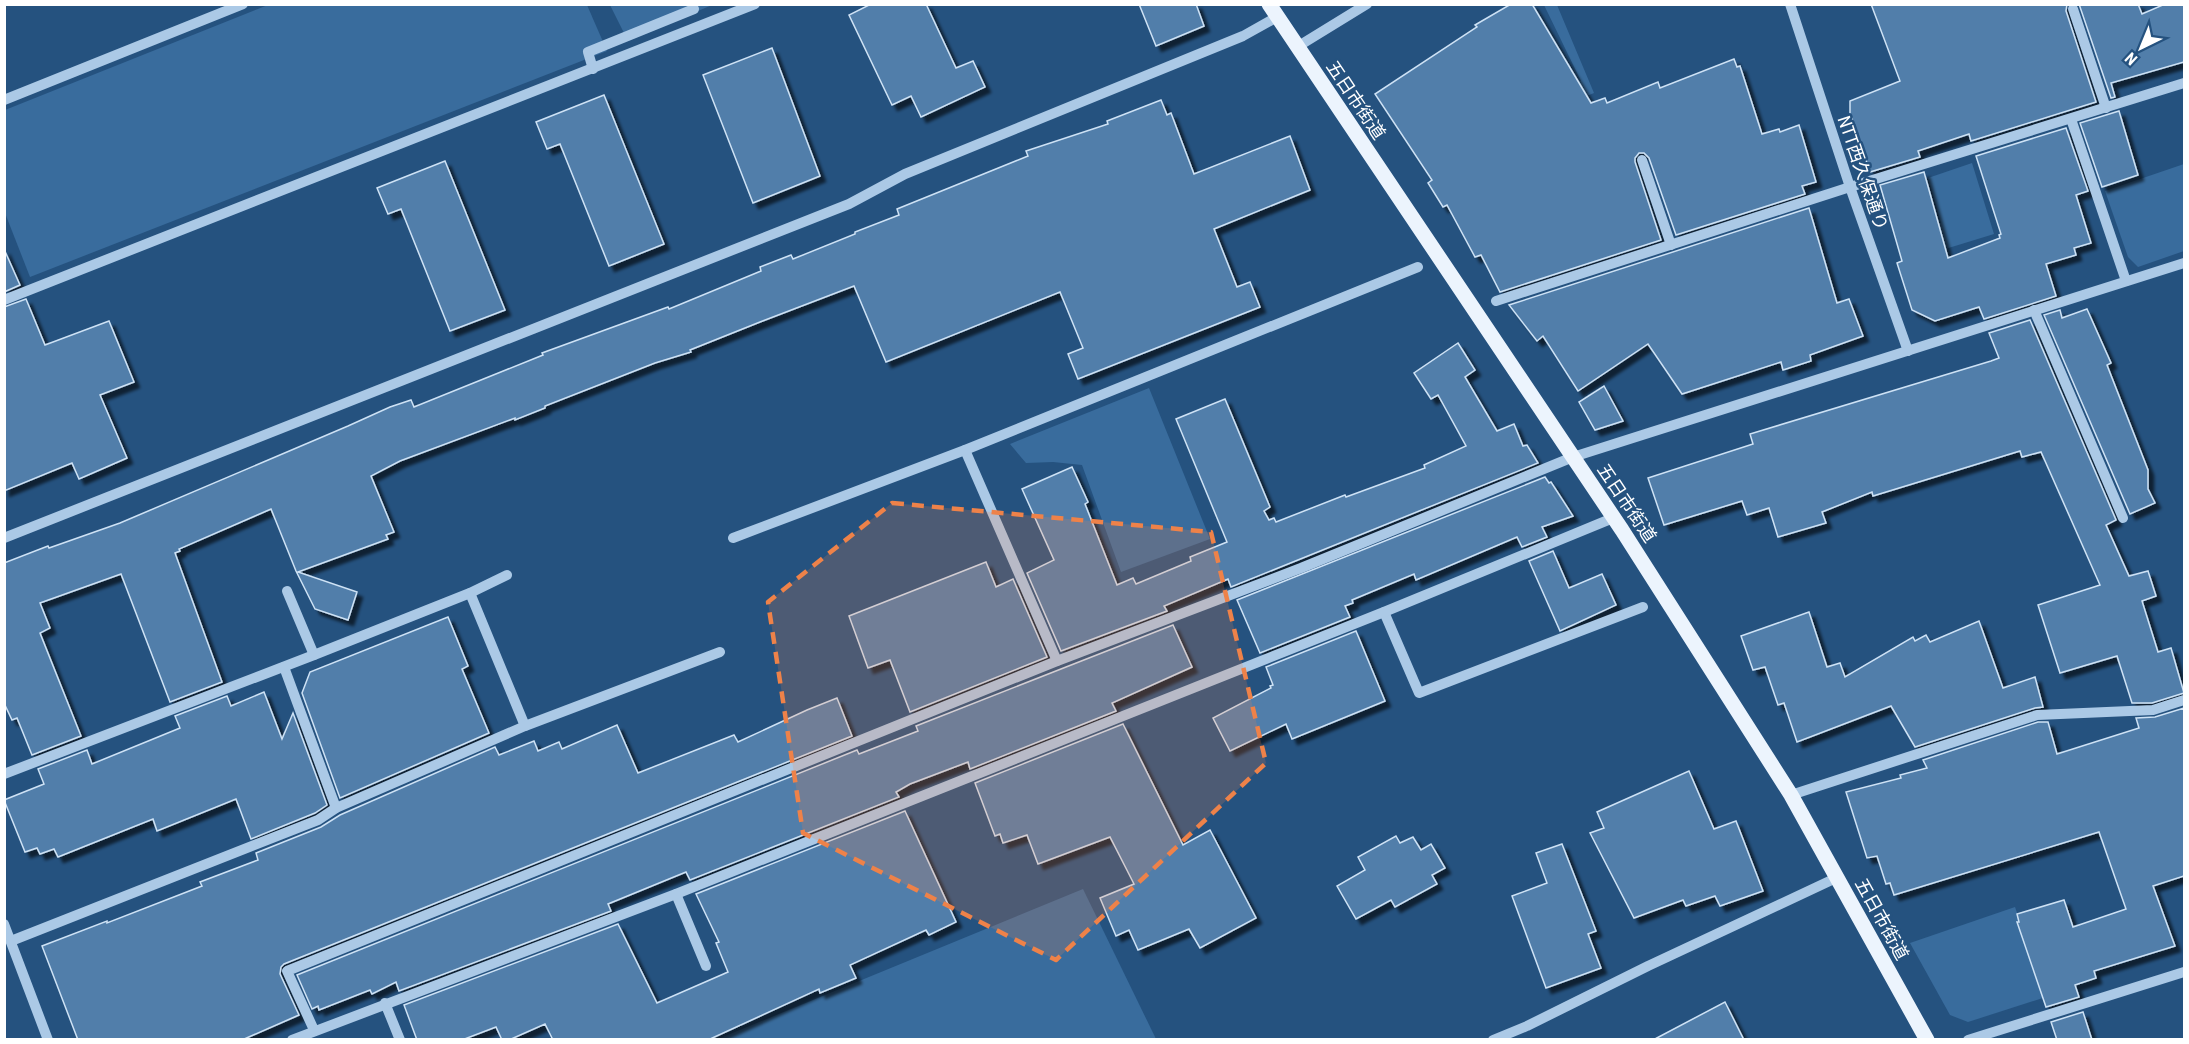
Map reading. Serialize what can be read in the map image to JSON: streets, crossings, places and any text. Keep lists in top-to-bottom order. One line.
{"streets":{"main road":["五日市街道"],"street":["NTT西久保通り"]},"north":"bottom left"}
